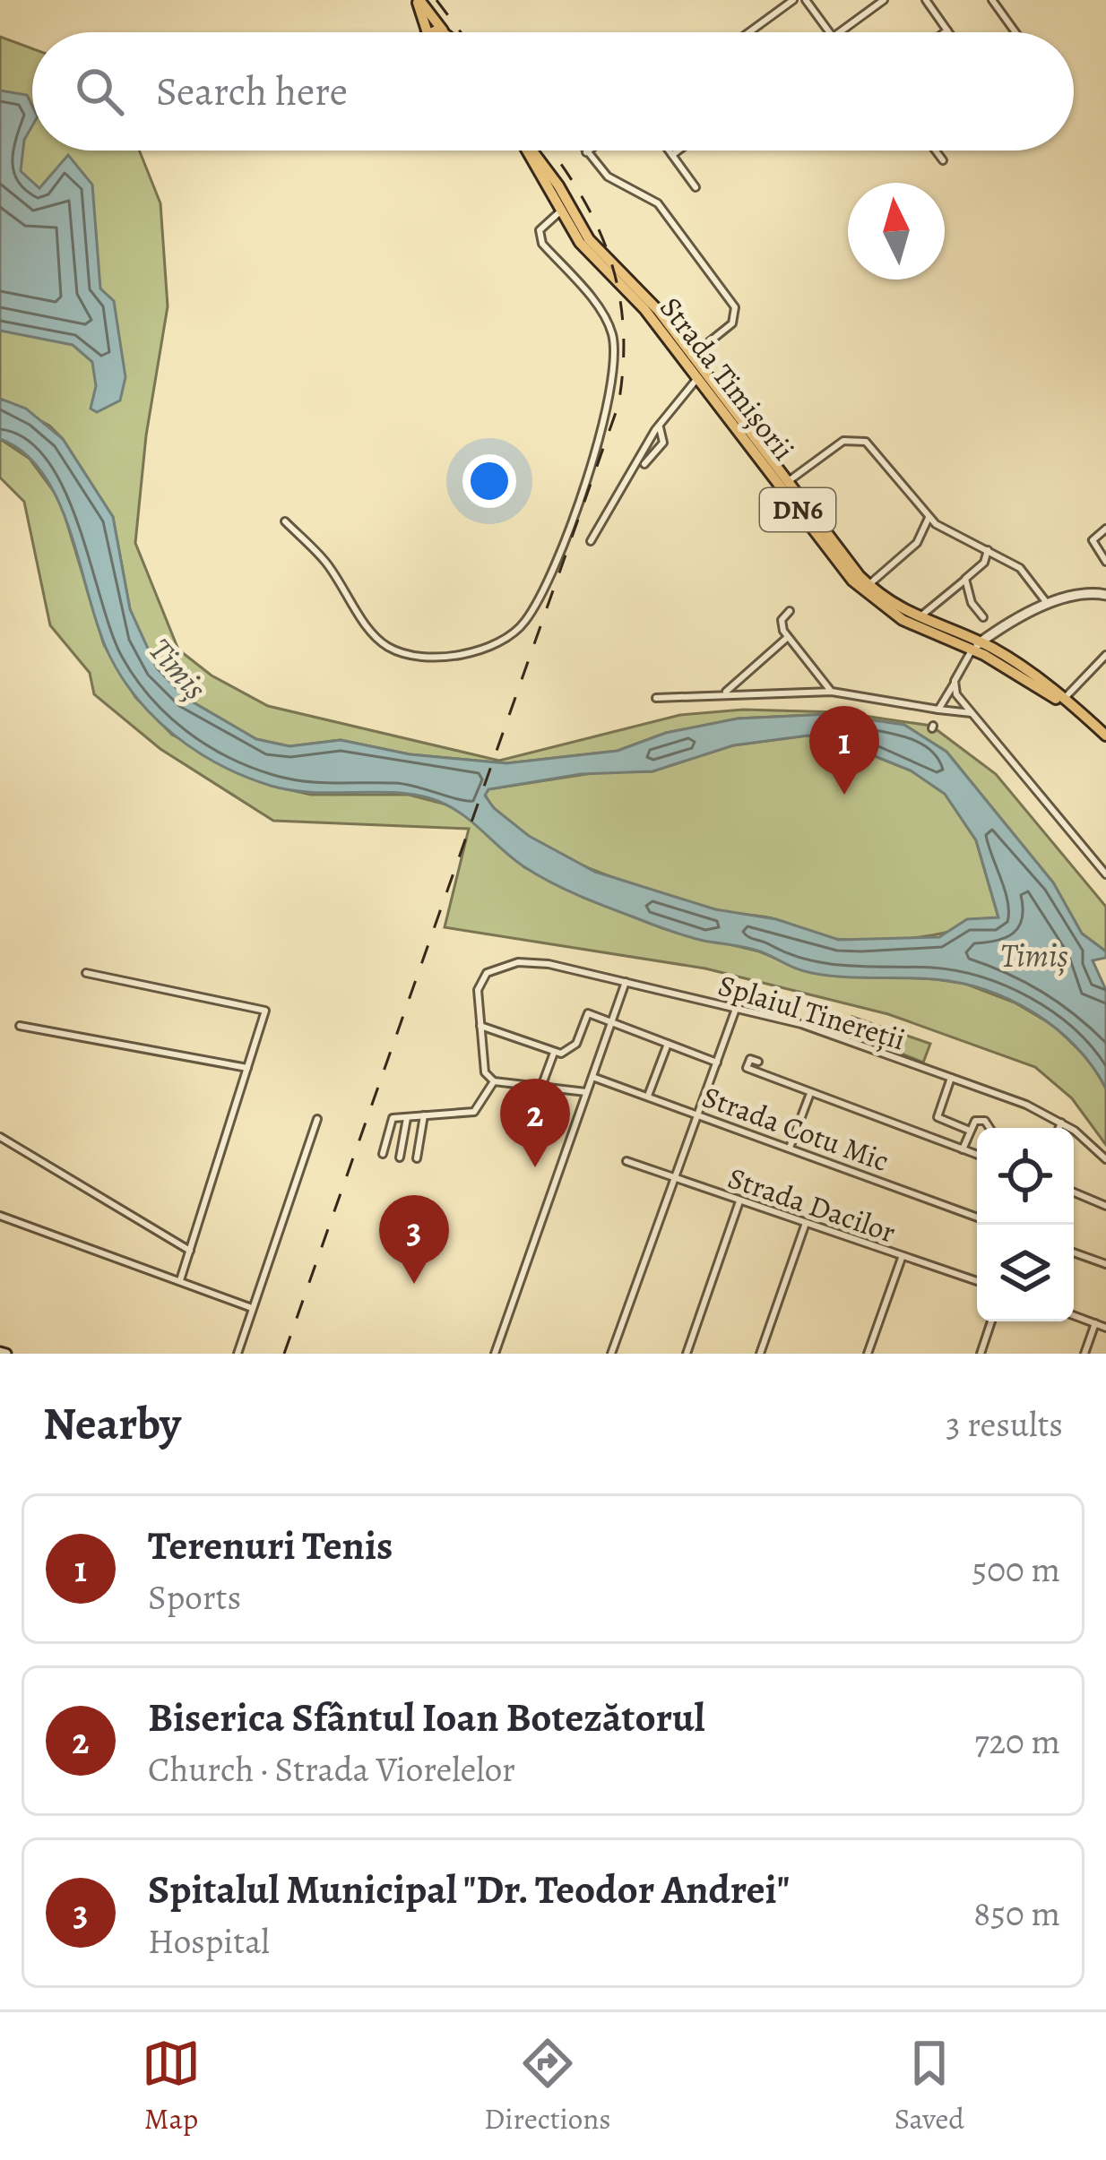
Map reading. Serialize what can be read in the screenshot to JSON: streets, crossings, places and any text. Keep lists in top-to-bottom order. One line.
{"streets":{"main road":["Strada Timișorii","DN6"],"street":["Splaiul Tinereții","Strada Cotu Mic","Strada Dacilor"]},"water":["Timiș"],"north":"top","page":{"search":"Search here","pins":["1","2","3"],"heading":["Nearby","3 results"],"list":[{"mark":"1","name":"Terenuri Tenis","note":"Sports","value":"500 m"},{"mark":"2","name":"Biserica Sfântul Ioan Botezătorul","note":"Church · Strada Viorelelor","value":"720 m"},{"mark":"3","name":"Spitalul Municipal \"Dr. Teodor Andrei\"","note":"Hospital","value":"850 m"}],"nav":["Map","Directions","Saved"]}}
